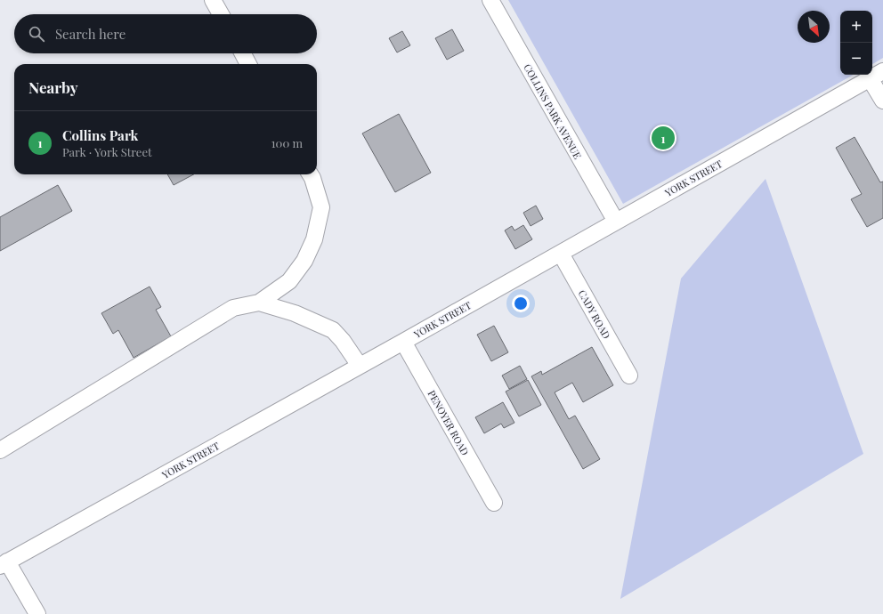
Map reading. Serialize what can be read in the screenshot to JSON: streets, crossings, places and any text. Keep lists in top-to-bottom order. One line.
{"streets":{"street":["COLLINS PARK AVENUE","YORK STREET","CADY ROAD","PENOYER ROAD"]},"crossings":[["COLLINS PARK AVENUE","YORK STREET"],["YORK STREET","CADY ROAD"],["YORK STREET","PENOYER ROAD"]],"north":"bottom right","page":{"map_buttons":["+","−"],"search":"Search here","heading":"Nearby","list":[{"mark":"1","name":"Collins Park","note":"Park · York Street","value":"100 m"}],"pins":"1"}}
